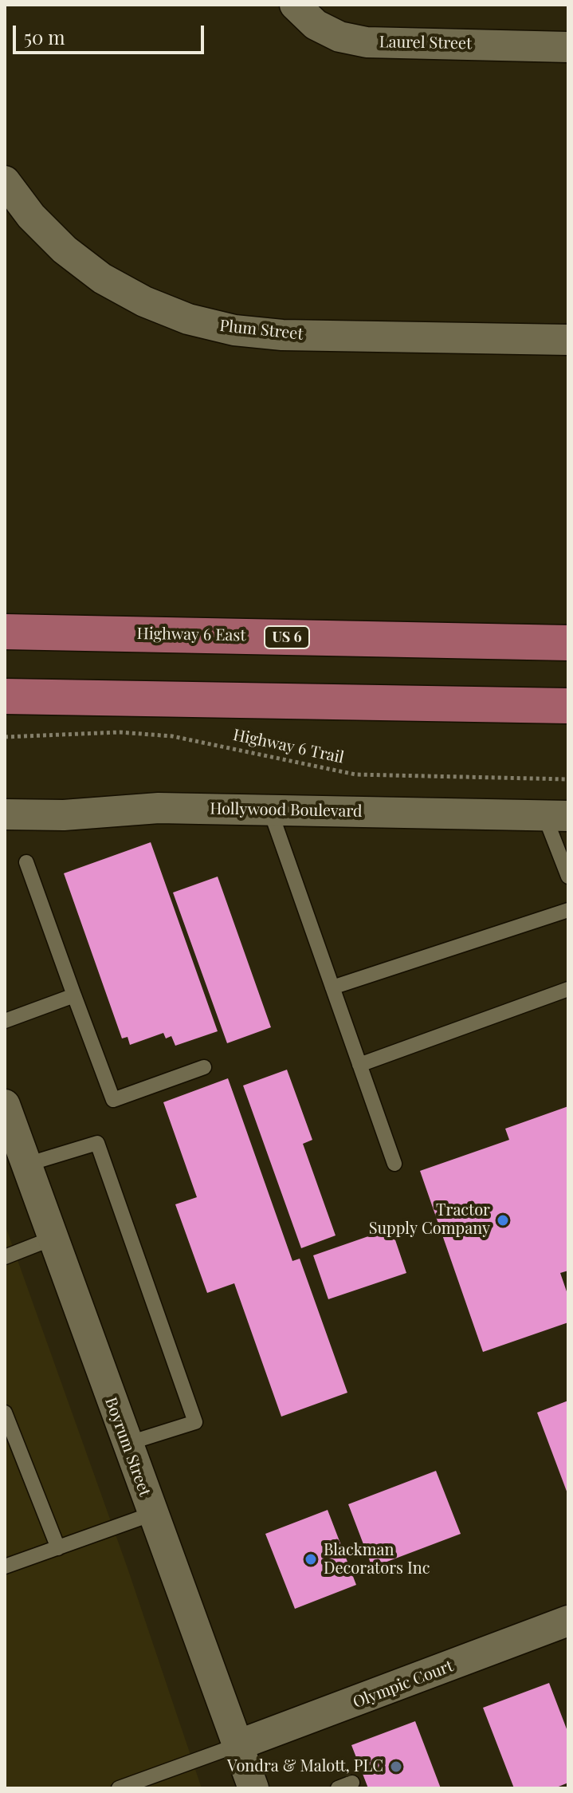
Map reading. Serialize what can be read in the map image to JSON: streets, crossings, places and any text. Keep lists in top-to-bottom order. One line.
{"streets":{"main road":["Highway 6 East","US 6"],"street":["Laurel Street","Plum Street","Hollywood Boulevard","Boyrum Street","Olympic Court"],"path":["Highway 6 Trail"]},"crossings":[["Boyrum Street","Olympic Court"]],"places":["Tractor Supply Company","Blackman Decorators Inc","Vondra & Malott, PLC"],"scale_bar":"50 m"}
